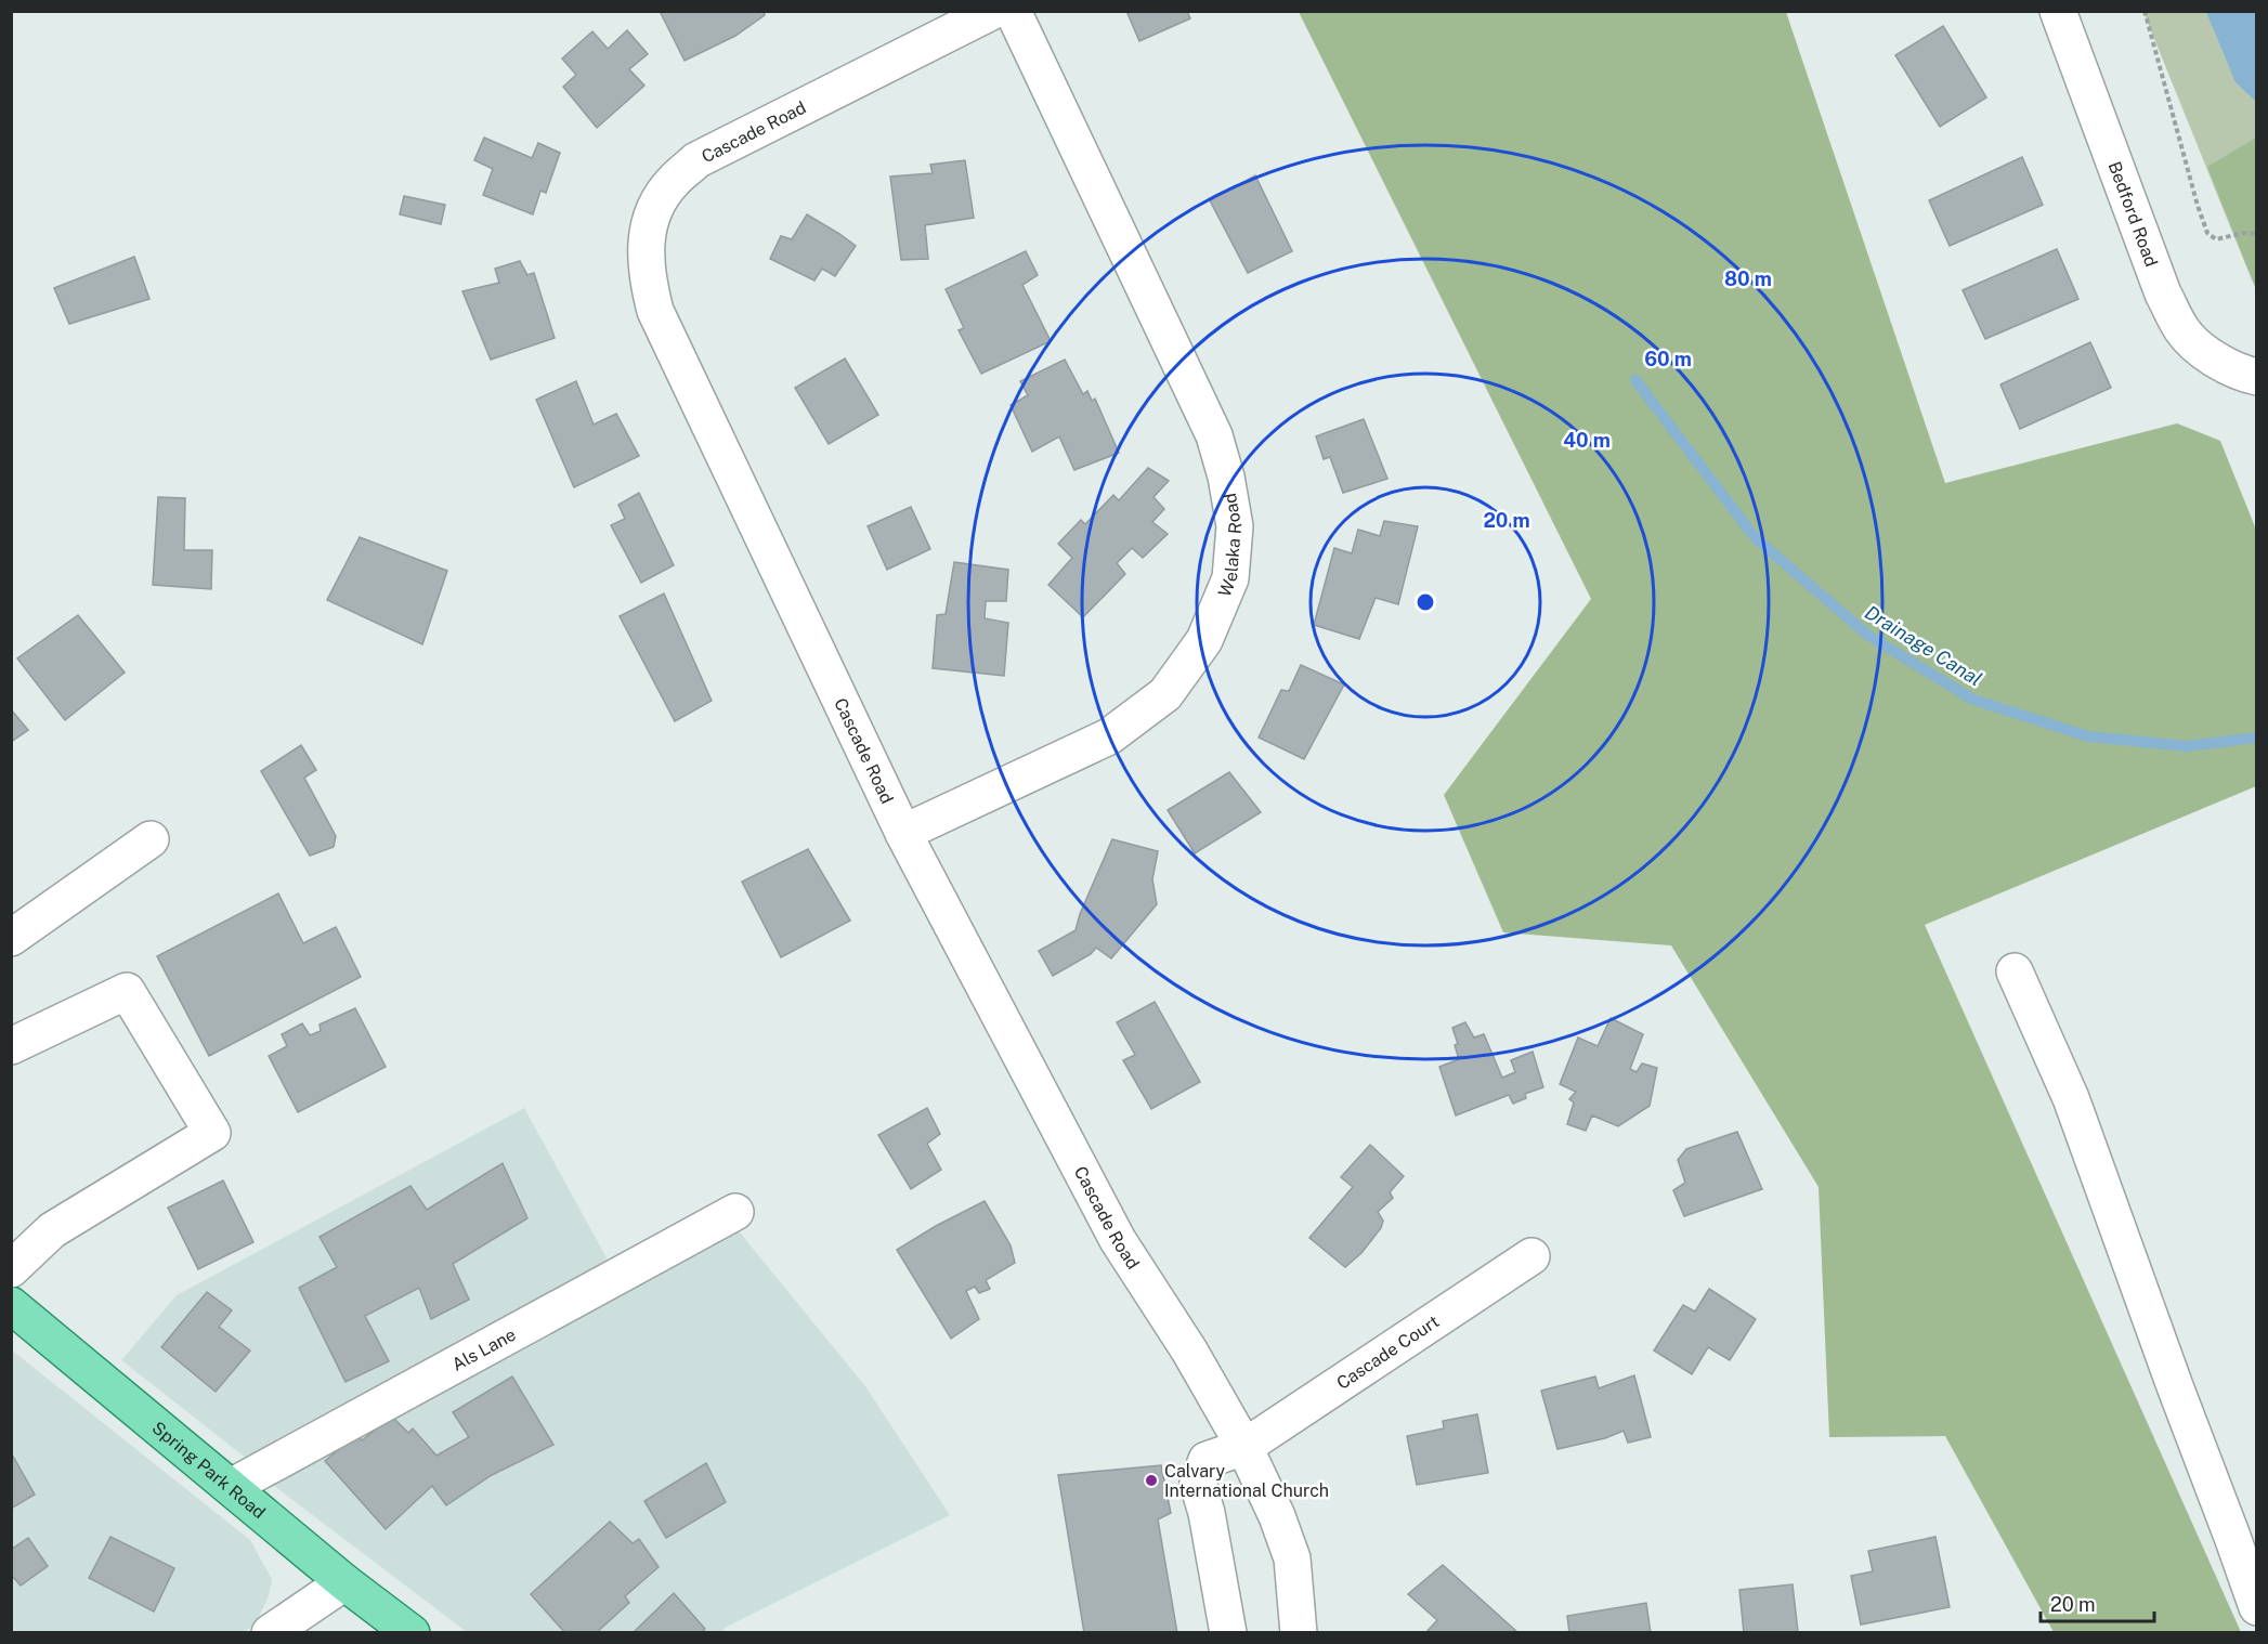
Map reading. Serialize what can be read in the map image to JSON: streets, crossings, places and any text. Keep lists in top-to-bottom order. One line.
{"streets":{"main road":["Spring Park Road"],"street":["Cascade Road","Bedford Road","Welaka Road","Als Lane","Cascade Court"]},"crossings":[["Cascade Road","Welaka Road"],["Cascade Road","Cascade Court"],["Als Lane","Spring Park Road"]],"water":["Drainage Canal"],"places":["Calvary International Church"],"scale_bar":"20 m","rings":["80 m","60 m","40 m","20 m"]}
